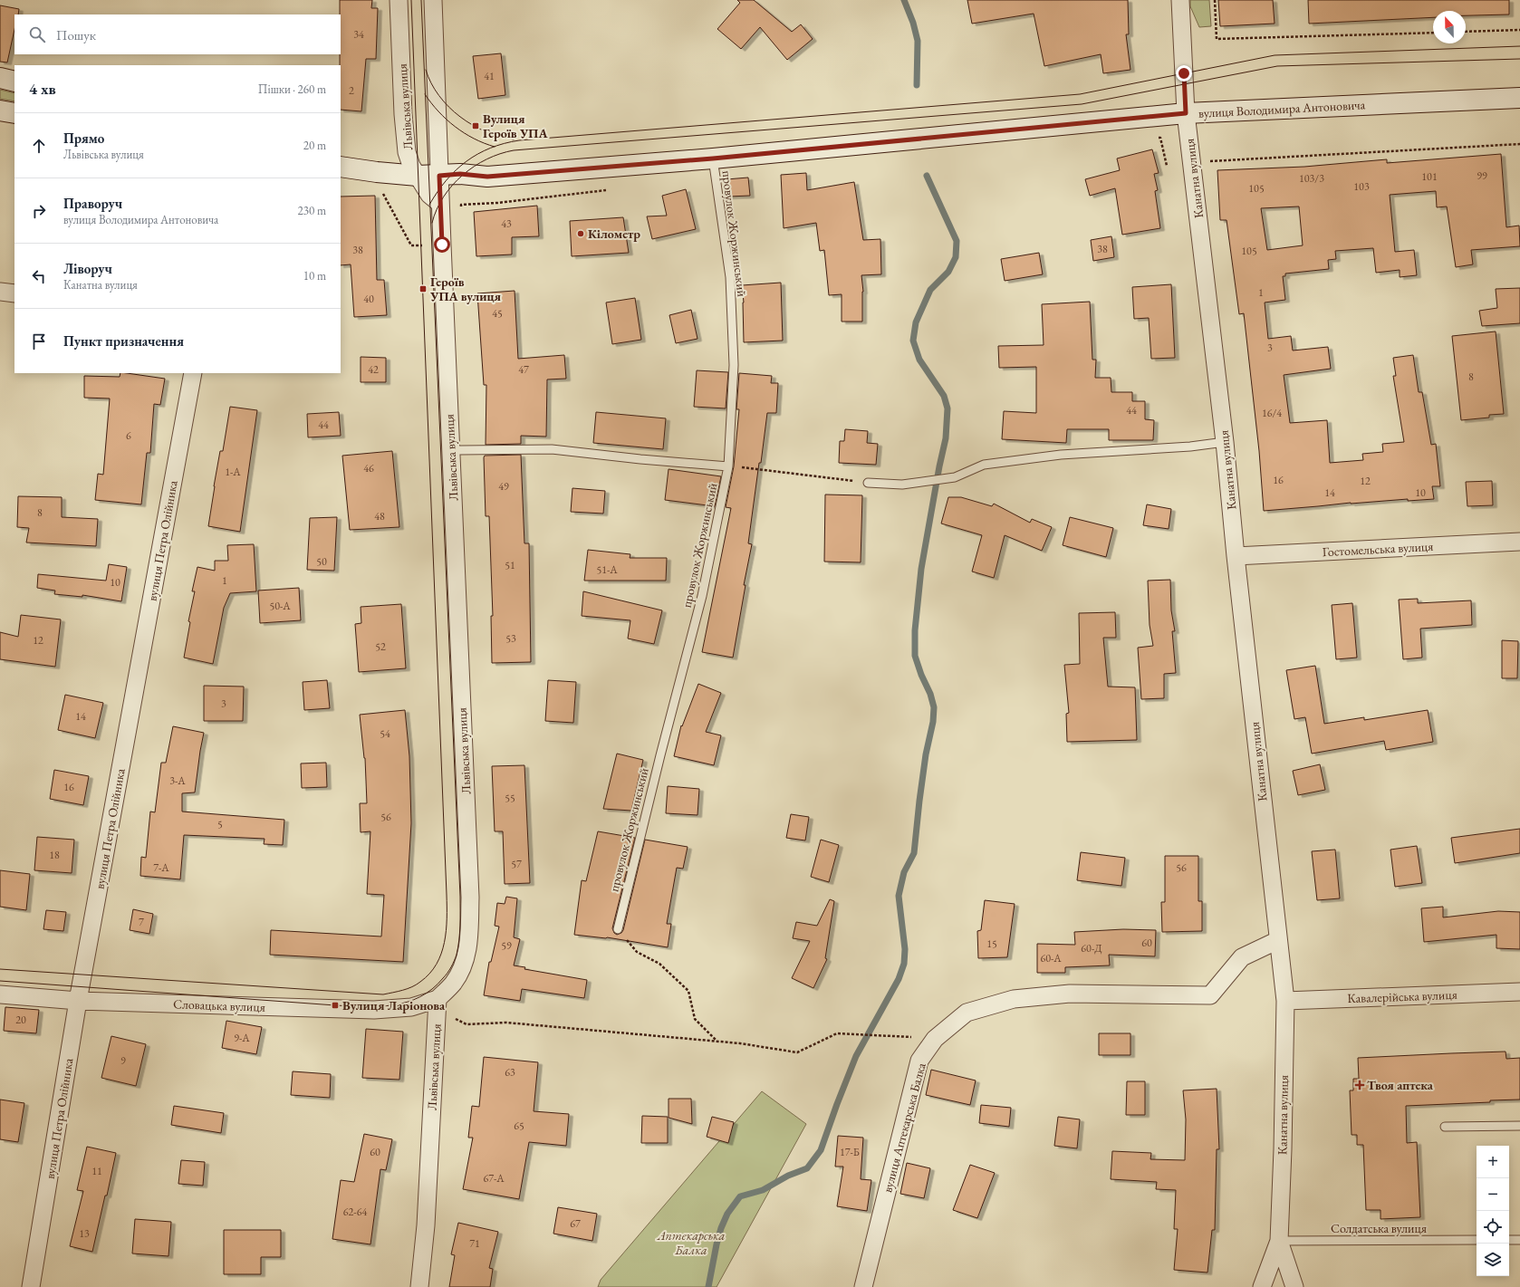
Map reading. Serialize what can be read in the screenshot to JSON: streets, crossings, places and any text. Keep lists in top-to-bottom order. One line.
{"streets":{"street":["Львівська вулиця","вулиця Володимира Антоновича","Канатна вулиця","вулиця Петра Олійника","Гостомельська вулиця","Кавалерійська вулиця","Словацька вулиця","вулиця Аптекарська Балка"],"lane":["провулок Жоржинський","Солдатська вулиця"]},"crossings":[["Львівська вулиця","вулиця Володимира Антоновича"],["Львівська вулиця","Словацька вулиця"],["вулиця Володимира Антоновича","Канатна вулиця"],["вулиця Володимира Антоновича","провулок Жоржинський"],["Канатна вулиця","Гостомельська вулиця"],["Канатна вулиця","Кавалерійська вулиця"],["Канатна вулиця","вулиця Аптекарська Балка"],["Канатна вулиця","Солдатська вулиця"],["вулиця Петра Олійника","Словацька вулиця"]],"parks":["Аптекарська Балка"],"places":{"transit":["Вулиця Героїв УПА","Героїв УПА вулиця","Вулиця Ларіонова"],"other":["Кілометр"],"health":["Твоя аптека"]},"house_numbers":["34","41","2","99","101","103/3","103","105","43","38","38","105","1","40","45","3","42","47","8","44","16/4","44","6","46","1-А","16","12","49","14","10","8","48","50","51","51-А","1","10","50-А","53","12","52","3","14","54","3-А","16","55","56","5","18","57","7-А","56","7","60","15","59","60-Д","60-А","20","9-А","9","63","65","60","17-Б","11","67-А","62-64","67","13","71"],"north":"top","page":{"search":"Пошук","heading":["4 хв","Пішки · 260 m"],"list":[["Прямо","Львівська вулиця","20 m"],["Праворуч","вулиця Володимира Антоновича","230 m"],["Ліворуч","Канатна вулиця","10 m"],"Пункт призначення"],"map_buttons":["+","−"]}}
